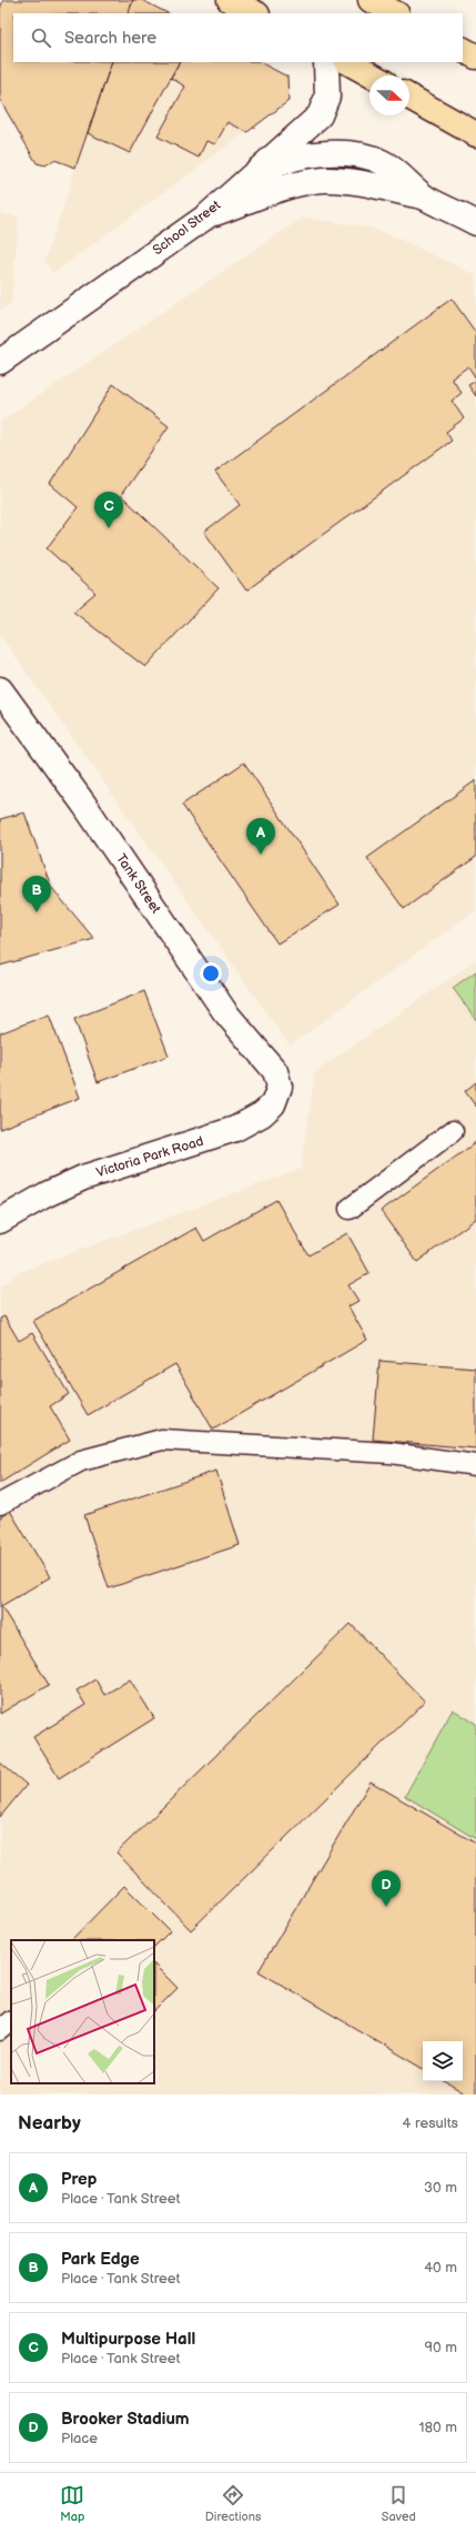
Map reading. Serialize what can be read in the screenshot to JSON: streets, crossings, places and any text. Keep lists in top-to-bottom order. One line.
{"streets":{"street":["School Street","Tank Street","Victoria Park Road"]},"crossings":[["Tank Street","Victoria Park Road"]],"north":"right","page":{"search":"Search here","pins":["C","A","B","D"],"heading":["Nearby","4 results"],"list":[{"mark":"A","name":"Prep","note":"Place · Tank Street","value":"30 m"},{"mark":"B","name":"Park Edge","note":"Place · Tank Street","value":"40 m"},{"mark":"C","name":"Multipurpose Hall","note":"Place · Tank Street","value":"90 m"},{"mark":"D","name":"Brooker Stadium","note":"Place","value":"180 m"}],"nav":["Map","Directions","Saved"]}}
